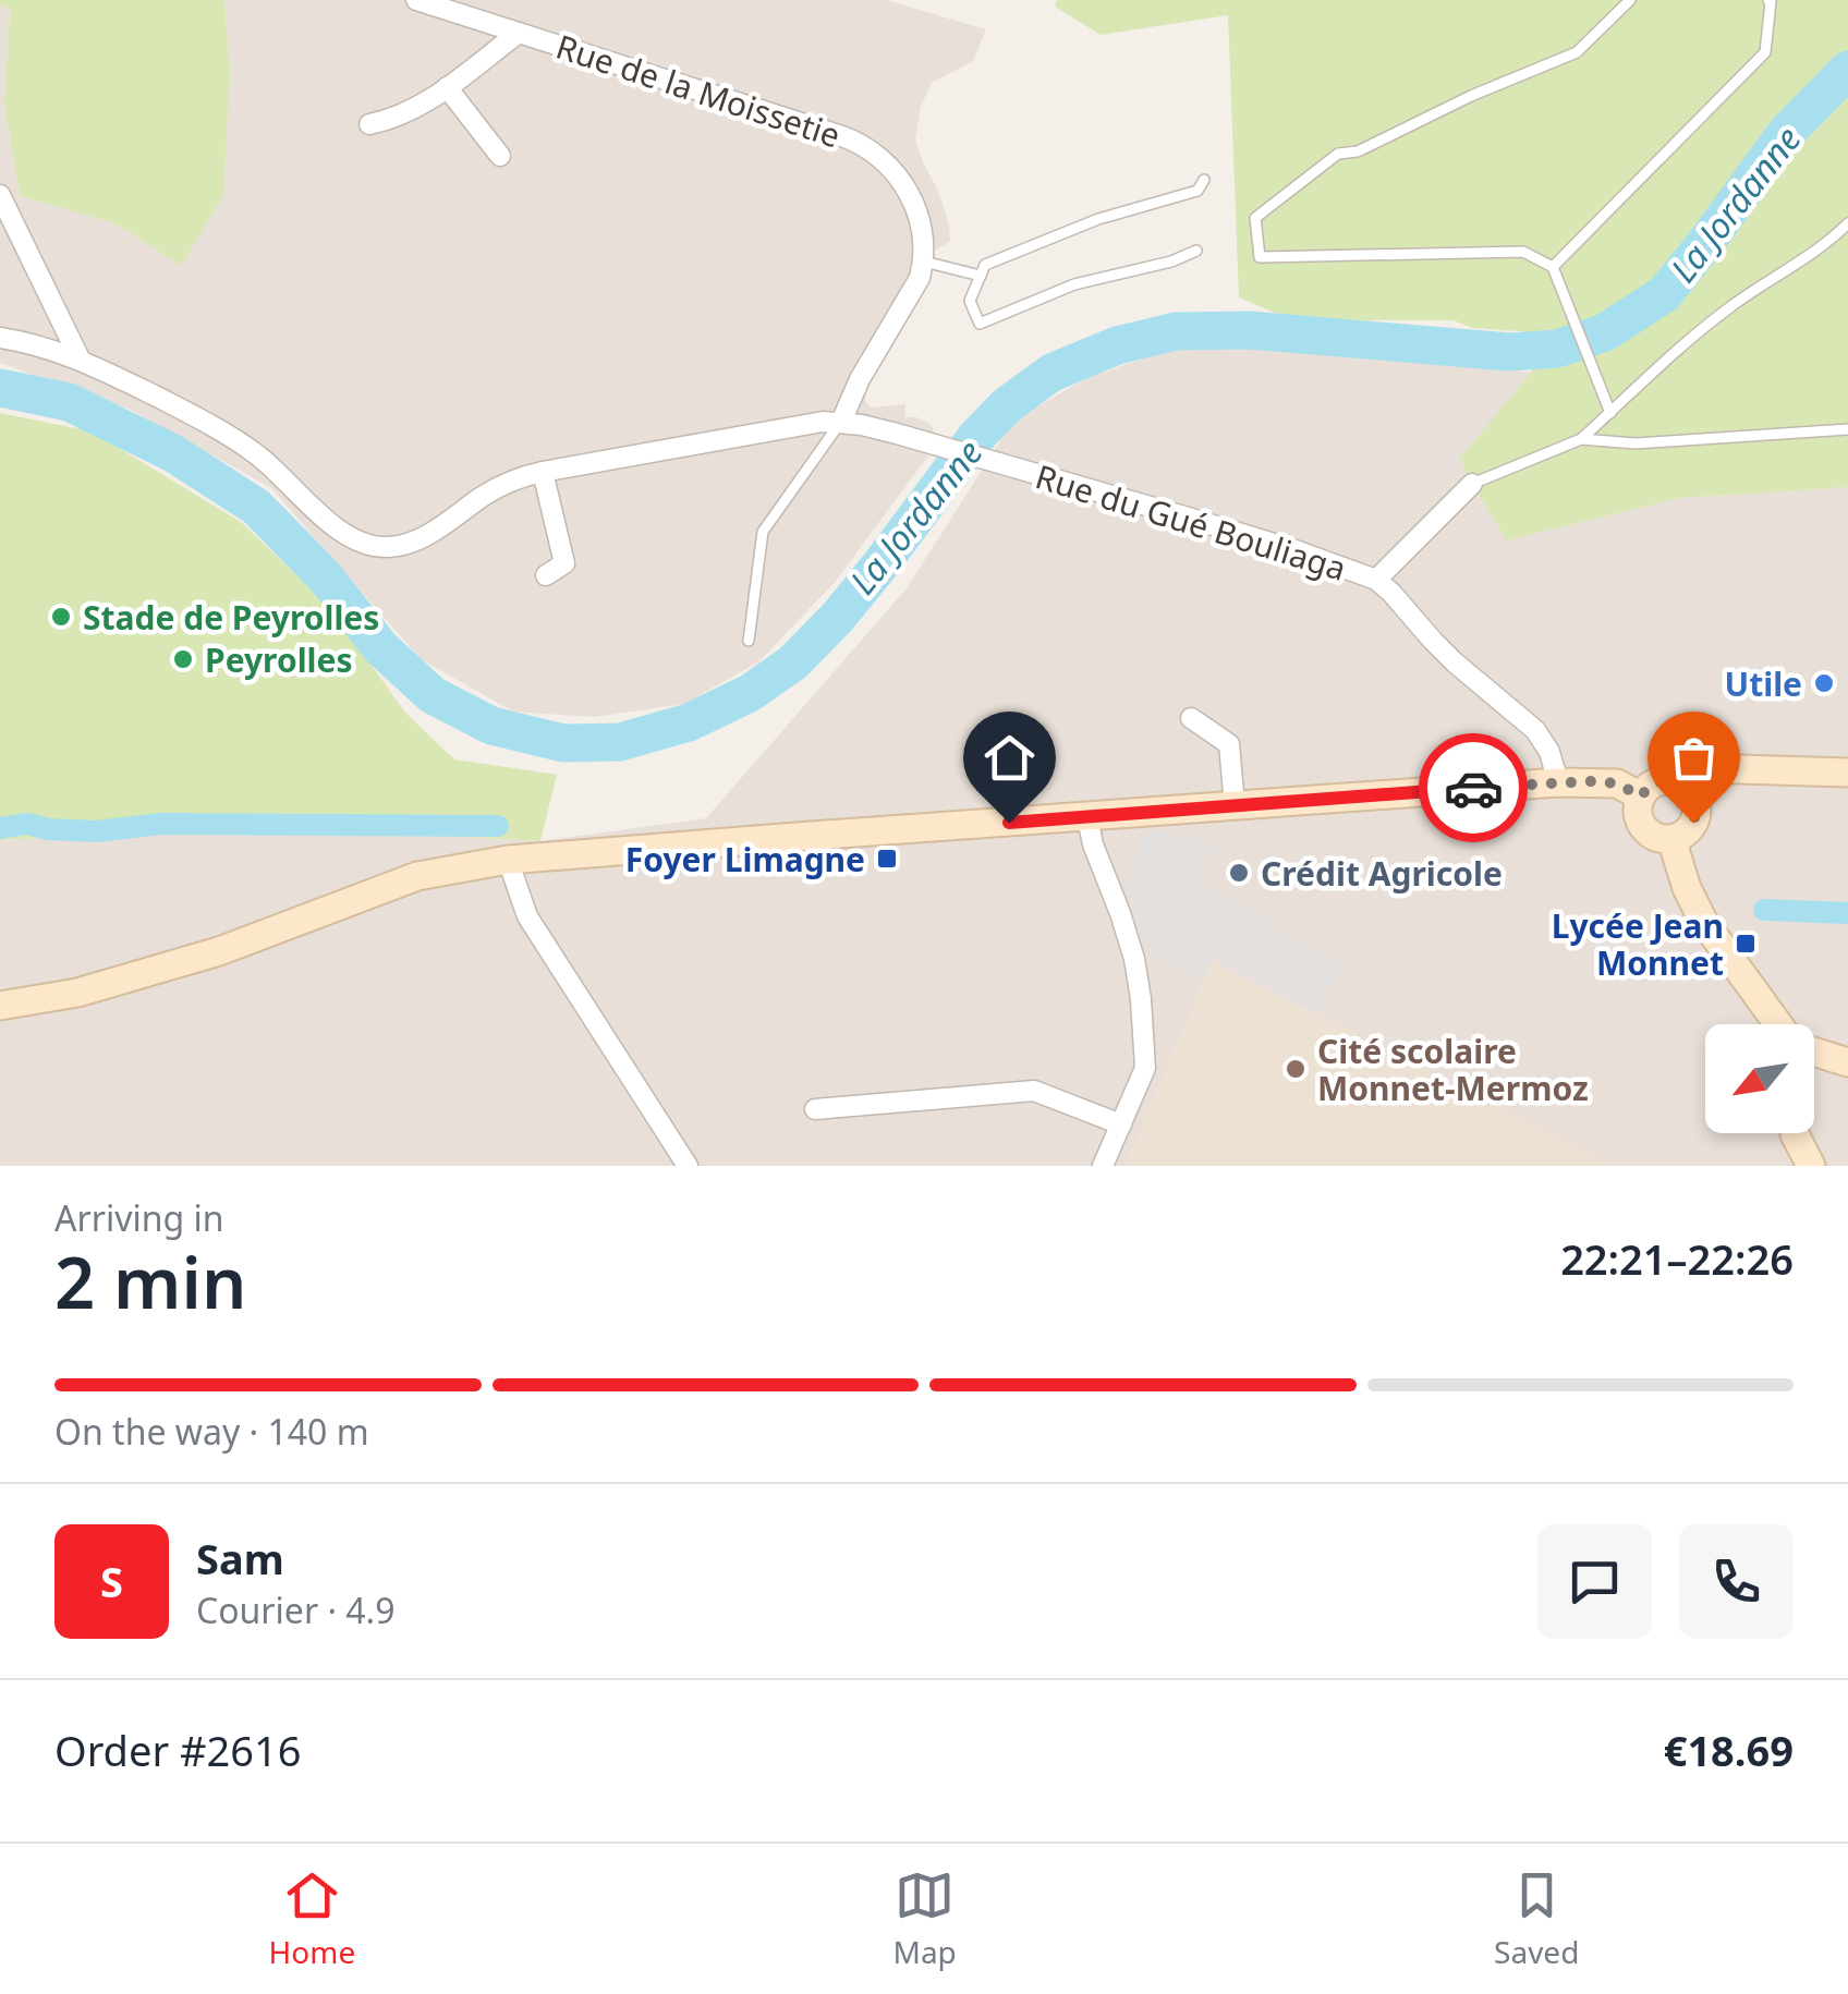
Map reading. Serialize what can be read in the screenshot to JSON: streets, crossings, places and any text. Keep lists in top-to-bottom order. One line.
{"streets":{"street":["Rue de la Moissetie","Rue du Gué Bouliaga"]},"water":["La Jordanne"],"places":{"other":["Stade de Peyrolles","Peyrolles","Utile","Crédit Agricole","Cité scolaire Monnet-Mermoz"],"transit":["Foyer Limagne","Lycée Jean Monnet"]},"north":"bottom left","page":{"heading":["2 min","Arriving in","22:21–22:26"],"panel":["Sam","Courier · 4.9","Order #2616","€18.69"],"bar":"On the way · 140 m","round":"S","tabs":["Home","Map","Saved"]}}
